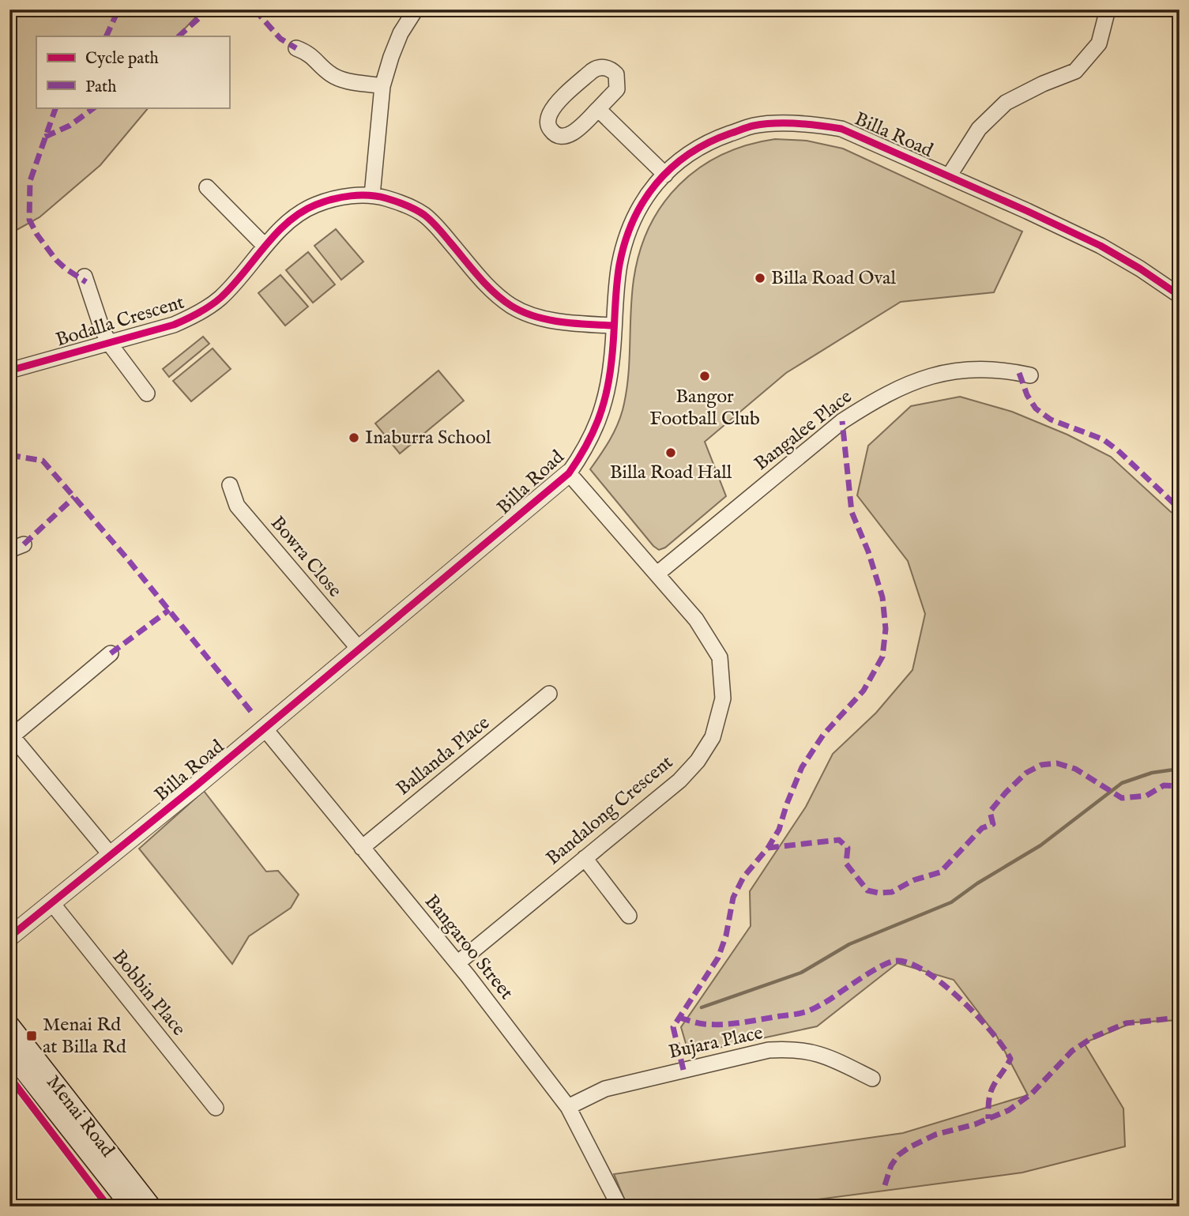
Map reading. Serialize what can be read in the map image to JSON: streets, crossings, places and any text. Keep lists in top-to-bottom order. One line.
{"streets":{"main road":["Menai Road"],"street":["Billa Road","Bodalla Crescent","Bangalee Place","Bowra Close","Ballanda Place","Bandalong Crescent","Bangaroo Street","Bobbin Place","Bujara Place"]},"crossings":[["Billa Road","Bodalla Crescent"],["Billa Road","Bowra Close"],["Billa Road","Bandalong Crescent"],["Billa Road","Bangaroo Street"],["Billa Road","Bobbin Place"],["Bangalee Place","Bandalong Crescent"],["Ballanda Place","Bangaroo Street"],["Bandalong Crescent","Bangaroo Street"],["Bangaroo Street","Bujara Place"]],"places":{"other":["Billa Road Oval","Bangor Football Club","Inaburra School","Billa Road Hall"],"transit":["Menai Rd at Billa Rd"]},"legend":["Cycle path","Path"]}
